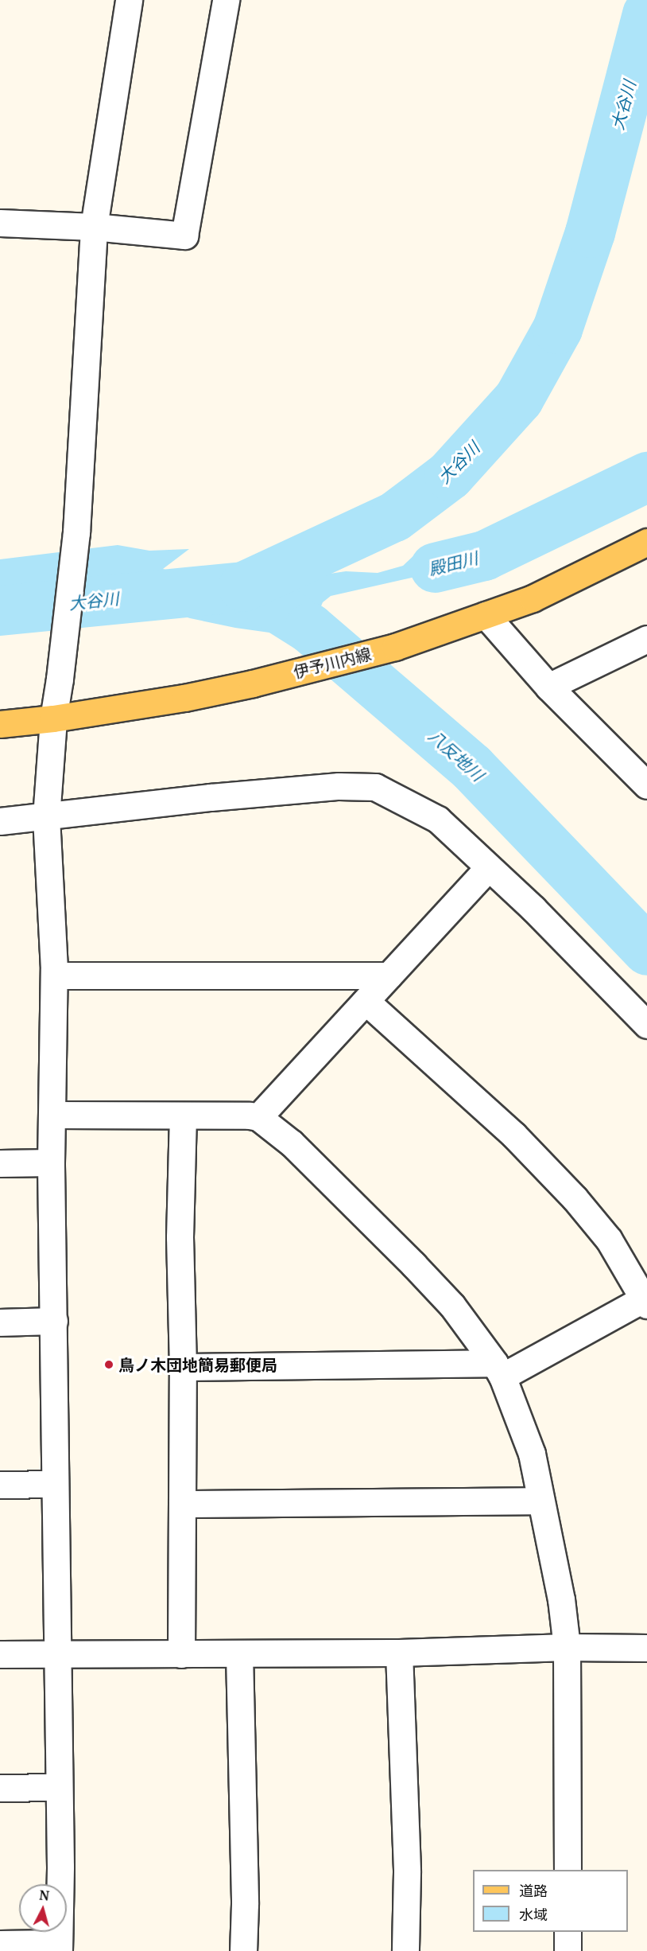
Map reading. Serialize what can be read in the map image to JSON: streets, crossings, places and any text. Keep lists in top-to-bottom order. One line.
{"streets":{"main road":["伊予川内線"]},"water":["大谷川","殿田川","八反地川"],"places":["鳥ノ木団地簡易郵便局"],"legend":["道路","水域"],"north":"top"}
